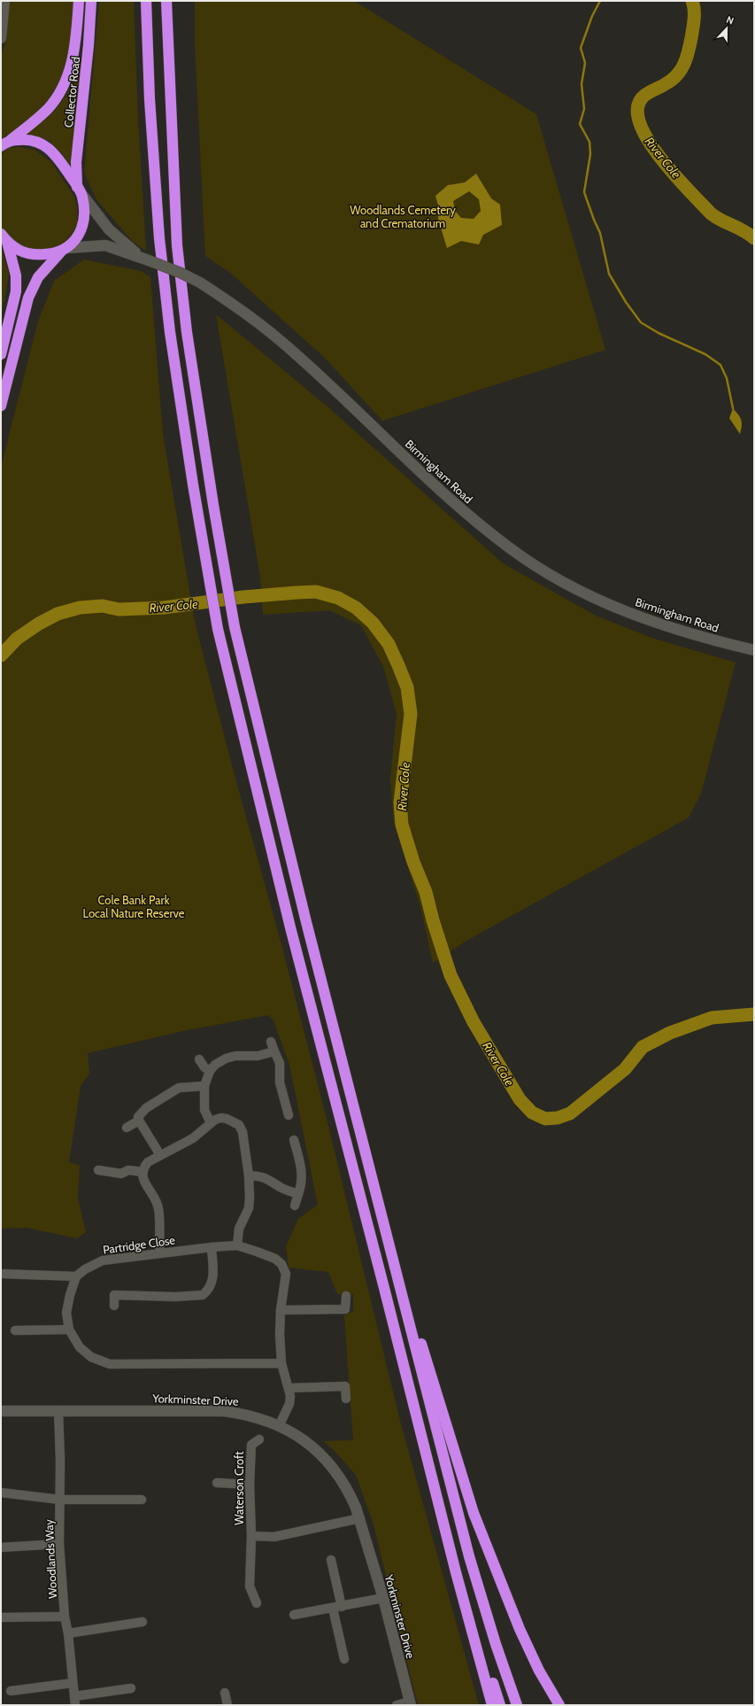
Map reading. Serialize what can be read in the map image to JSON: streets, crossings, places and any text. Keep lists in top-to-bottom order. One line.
{"streets":{"highway":["Collector Road"],"main road":["Birmingham Road","Yorkminster Drive"],"street":["Partridge Close","Waterson Croft","Woodlands Way"]},"crossings":[["Collector Road","Birmingham Road"],["Yorkminster Drive","Waterson Croft"],["Yorkminster Drive","Woodlands Way"]],"water":["River Cole"],"parks":["Woodlands Cemetery and Crematorium","Cole Bank Park Local Nature Reserve"],"north":"top"}
